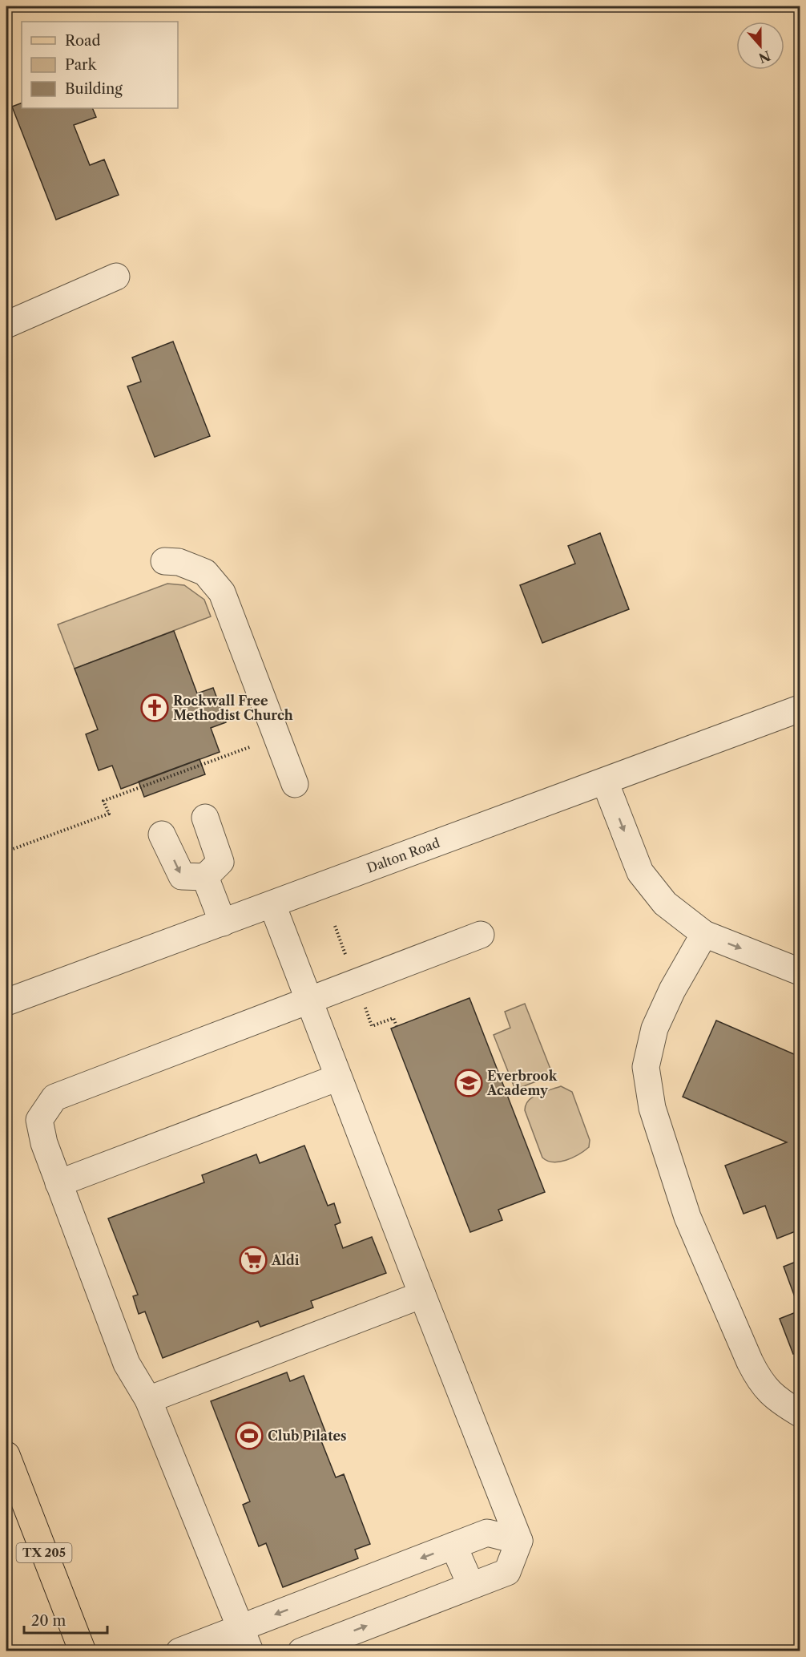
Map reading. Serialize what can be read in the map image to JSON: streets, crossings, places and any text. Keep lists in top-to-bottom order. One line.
{"streets":{"main road":["TX 205"],"street":["Dalton Road"]},"places":{"church":["Rockwall Free Methodist Church"],"school or university":["Everbrook Academy"],"supermarket":["Aldi"],"sports":["Club Pilates"]},"legend":["Road","Park","Building"],"scale_bar":"20 m","north":"bottom"}
